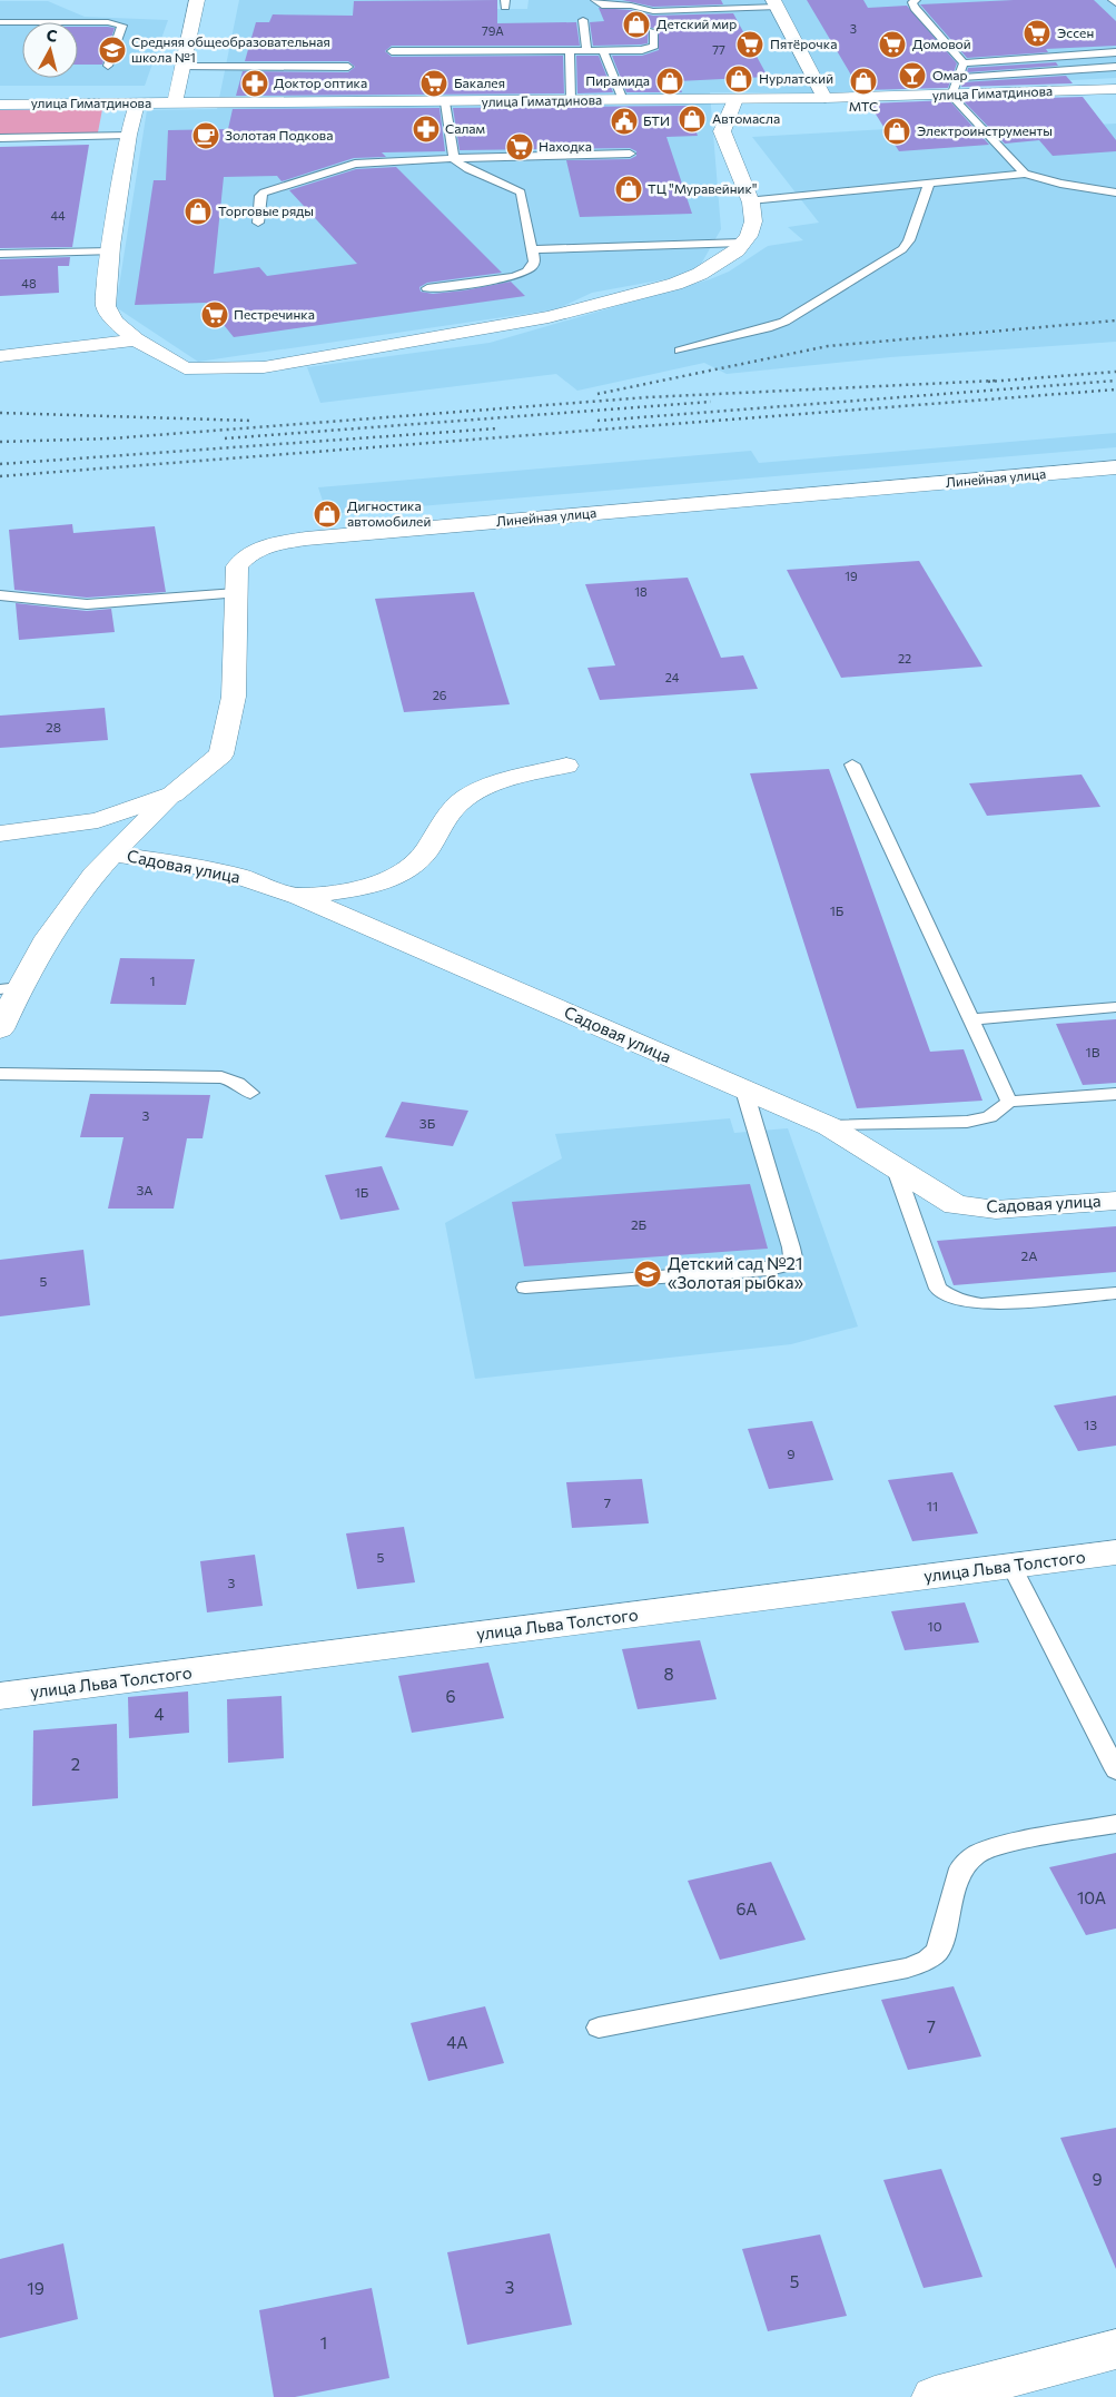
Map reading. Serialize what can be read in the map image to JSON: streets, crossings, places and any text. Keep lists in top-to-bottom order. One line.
{"streets":{"street":["улица Гиматдинова","Линейная улица","Садовая улица","улица Льва Толстого"]},"crossings":[["Линейная улица","Садовая улица"]],"places":{"shop":["Детский мир","Нурлатский","Пирамида","МТС","Автомасла","Электроинструменты","ТЦ \"Муравейник\"","Торговые ряды","Дигностика автомобилей"],"supermarket":["Эссен","Пятёрочка","Домовой","Бакалея","Находка","Пестречинка"],"school or university":["Средняя общеобразовательная школа №1","Детский сад №21 «Золотая рыбка»"],"bar":["Омар"],"pharmacy":["Доктор оптика","Салам"],"public building":["БТИ"],"cafe":["Золотая Подкова"]},"house_numbers":["3","79А","77","44","48","19","18","22","24","26","28","1Б","1","1В","3","3Б","3А","1Б","2Б","2А","5","13","9","7","11","5","3","10","8","6","4","2","10А","6А","7","4А","9","5","3","19","1"],"north":"top"}
